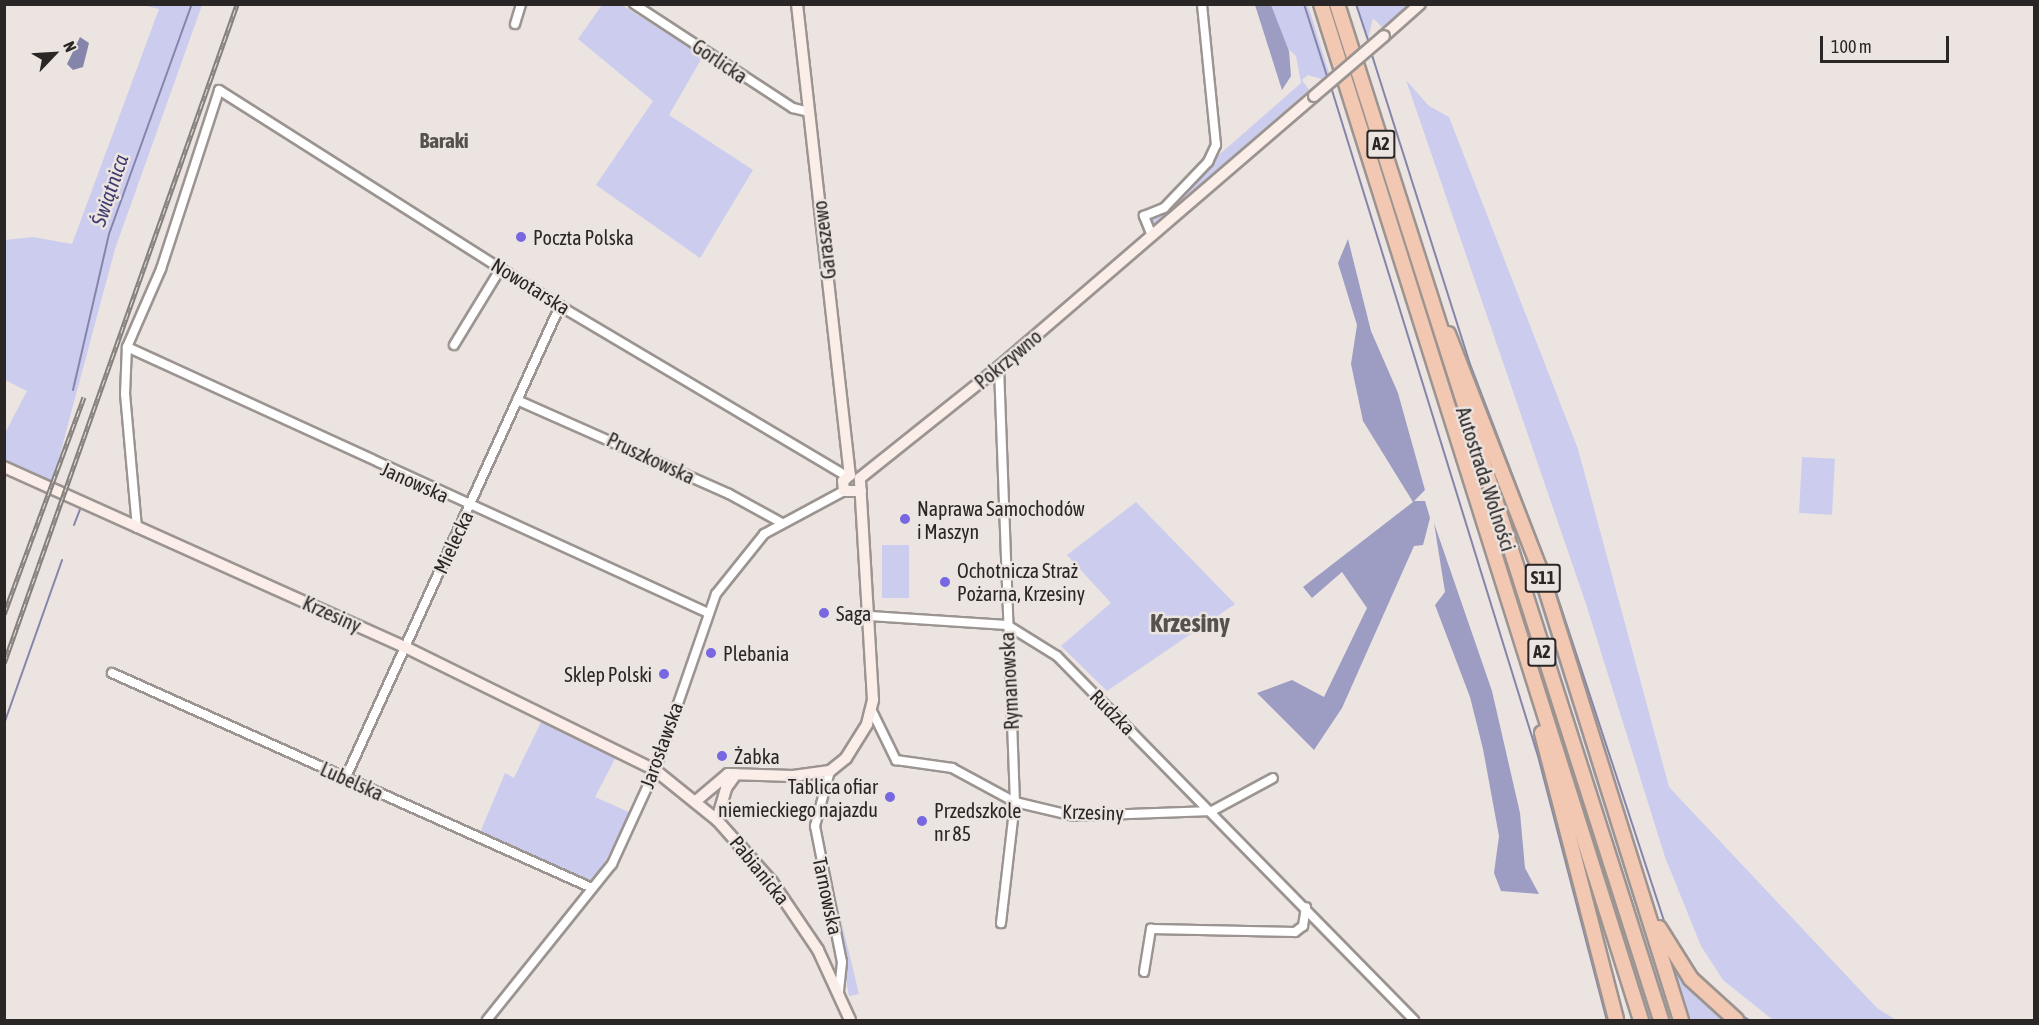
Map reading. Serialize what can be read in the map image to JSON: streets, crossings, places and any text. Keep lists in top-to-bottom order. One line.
{"streets":{"highway":["A2","Autostrada Wolności","S11"],"street":["Gorlicka","Garaszewo","Nowotarska","Pokrzywno","Pruszkowska","Janowska","Mielecka","Krzesiny","Rymanowska","Rudzka","Jarosławska","Lubelska","Pabianicka","Tarnowska"]},"crossings":[["Gorlicka","Garaszewo"],["Garaszewo","Nowotarska"],["Garaszewo","Pokrzywno"],["Nowotarska","Pokrzywno"],["Nowotarska","Janowska"],["Nowotarska","Mielecka"],["Pokrzywno","Rymanowska"],["Pruszkowska","Mielecka"],["Pruszkowska","Jarosławska"],["Autostrada Wolności","S11"],["Janowska","Mielecka"],["Janowska","Jarosławska"],["Mielecka","Krzesiny"],["Mielecka","Lubelska"],["Krzesiny","Rymanowska"],["Krzesiny","Rudzka"],["Krzesiny","Jarosławska"],["Krzesiny","Pabianicka"],["Rymanowska","Rudzka"],["Jarosławska","Lubelska"],["Jarosławska","Pabianicka"],["Pabianicka","Tarnowska"]],"districts":["Baraki","Krzesiny"],"water":["Świątnica"],"places":["Poczta Polska","Naprawa Samochodów i Maszyn","Ochotnicza Straż Pożarna, Krzesiny","Saga","Plebania","Sklep Polski","Żabka","Tablica ofiar niemieckiego najazdu","Przedszkole nr 85"],"scale_bar":"100 m","north":"top right"}
